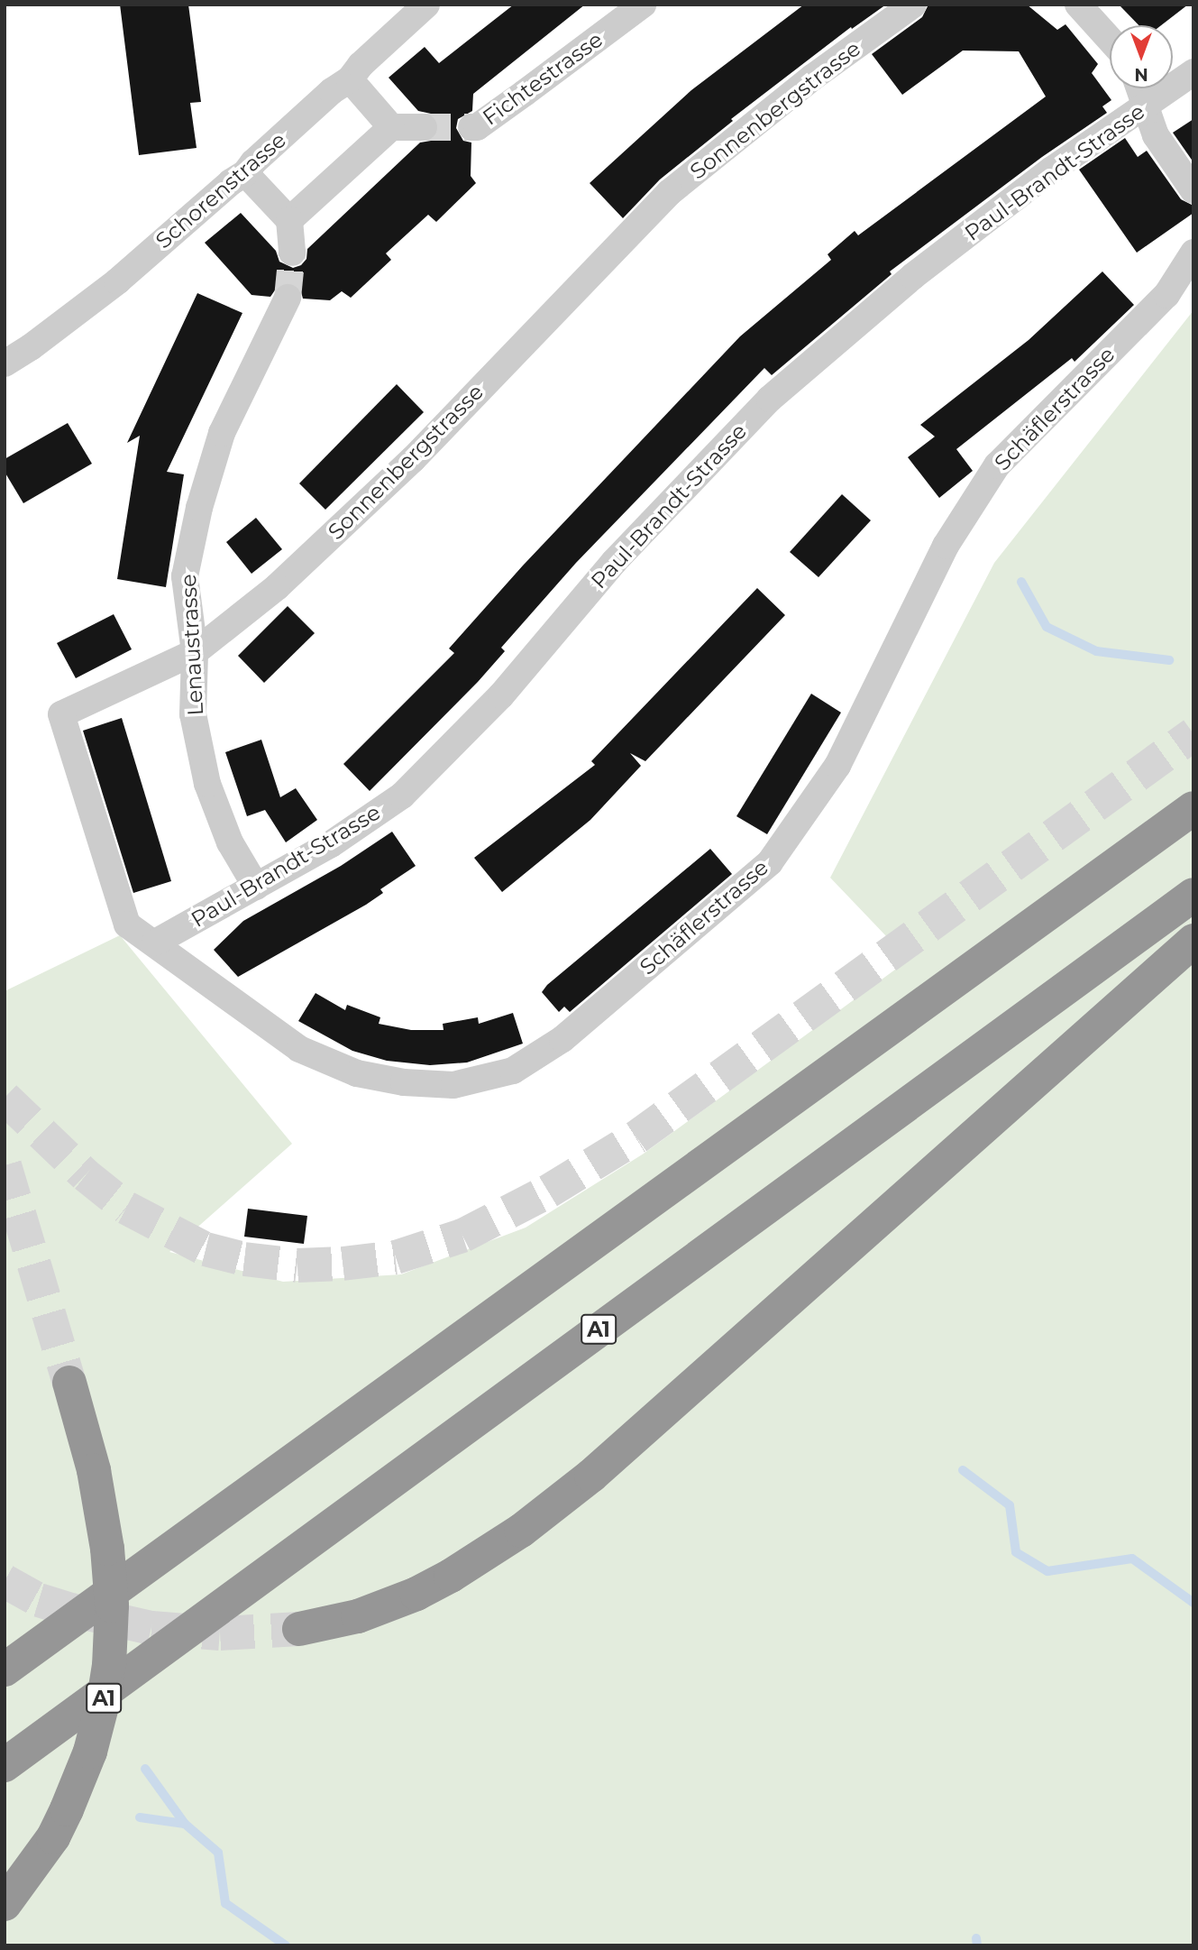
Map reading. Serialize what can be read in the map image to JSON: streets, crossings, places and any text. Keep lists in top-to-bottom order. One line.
{"streets":{"highway":["A1"],"street":["Fichtestrasse","Sonnenbergstrasse","Paul-Brandt-Strasse","Schorenstrasse","Schäflerstrasse","Lenaustrasse"]},"crossings":[["Sonnenbergstrasse","Paul-Brandt-Strasse"],["Sonnenbergstrasse","Schäflerstrasse"],["Sonnenbergstrasse","Lenaustrasse"],["Paul-Brandt-Strasse","Schäflerstrasse"],["Paul-Brandt-Strasse","Lenaustrasse"]],"north":"bottom"}
